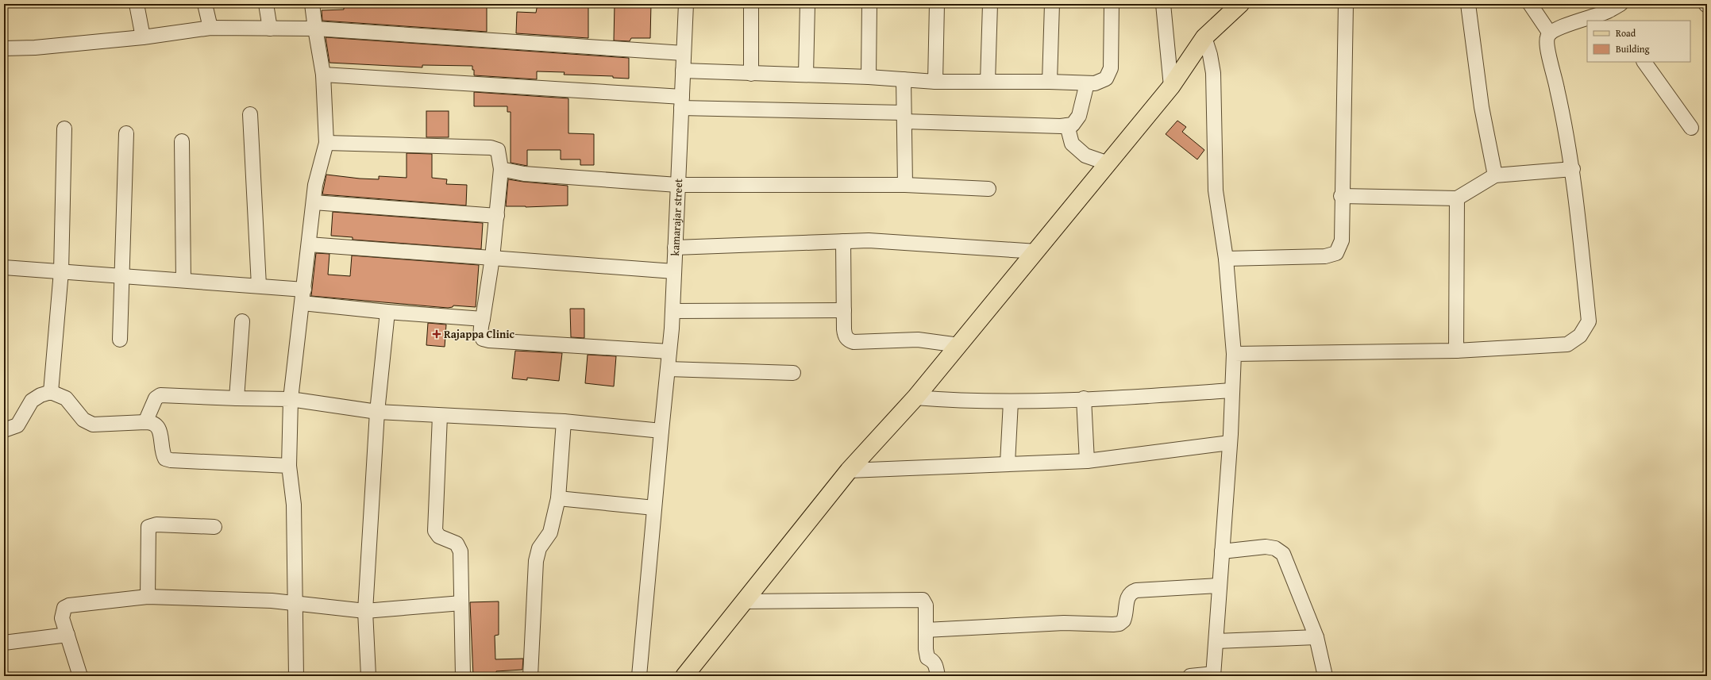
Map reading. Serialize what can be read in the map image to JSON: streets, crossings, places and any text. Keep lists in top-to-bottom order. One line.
{"streets":{"street":["kamarajar street"]},"places":{"health":["Rajappa Clinic"]},"legend":["Road","Building"]}
